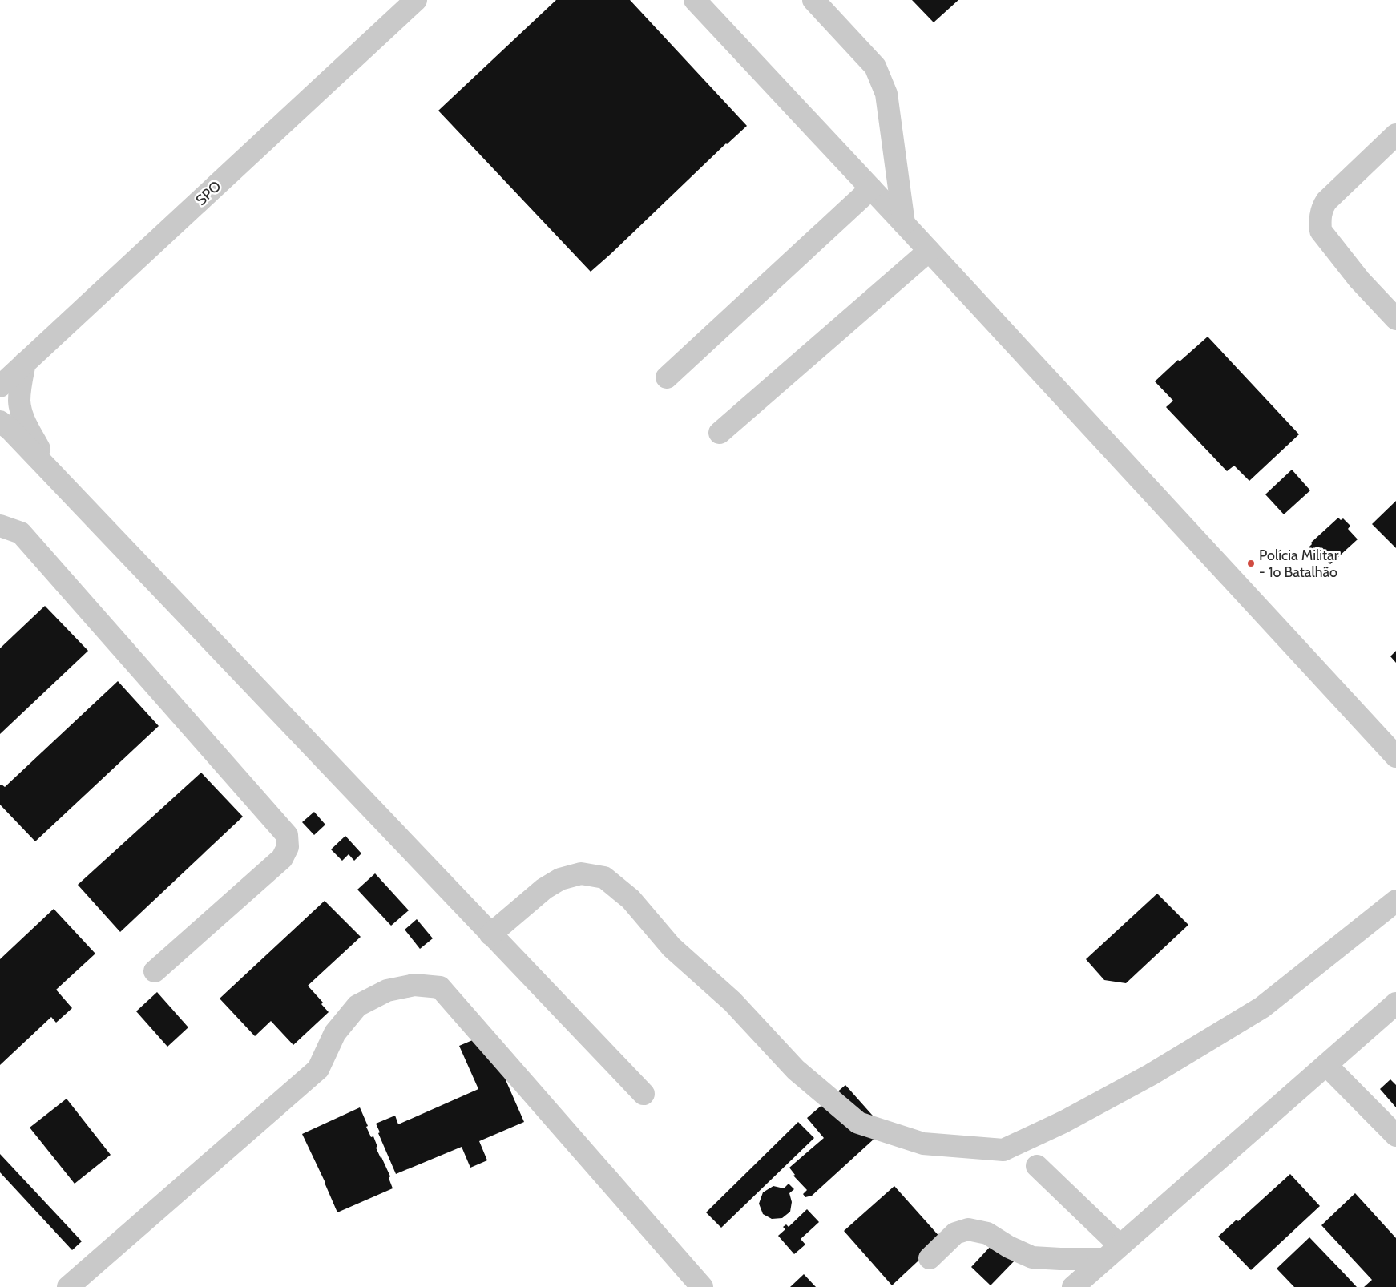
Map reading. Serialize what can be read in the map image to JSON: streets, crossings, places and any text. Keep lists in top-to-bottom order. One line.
{"streets":{"street":["SPO"]},"places":["Polícia Militar - 1o Batalhão"]}
